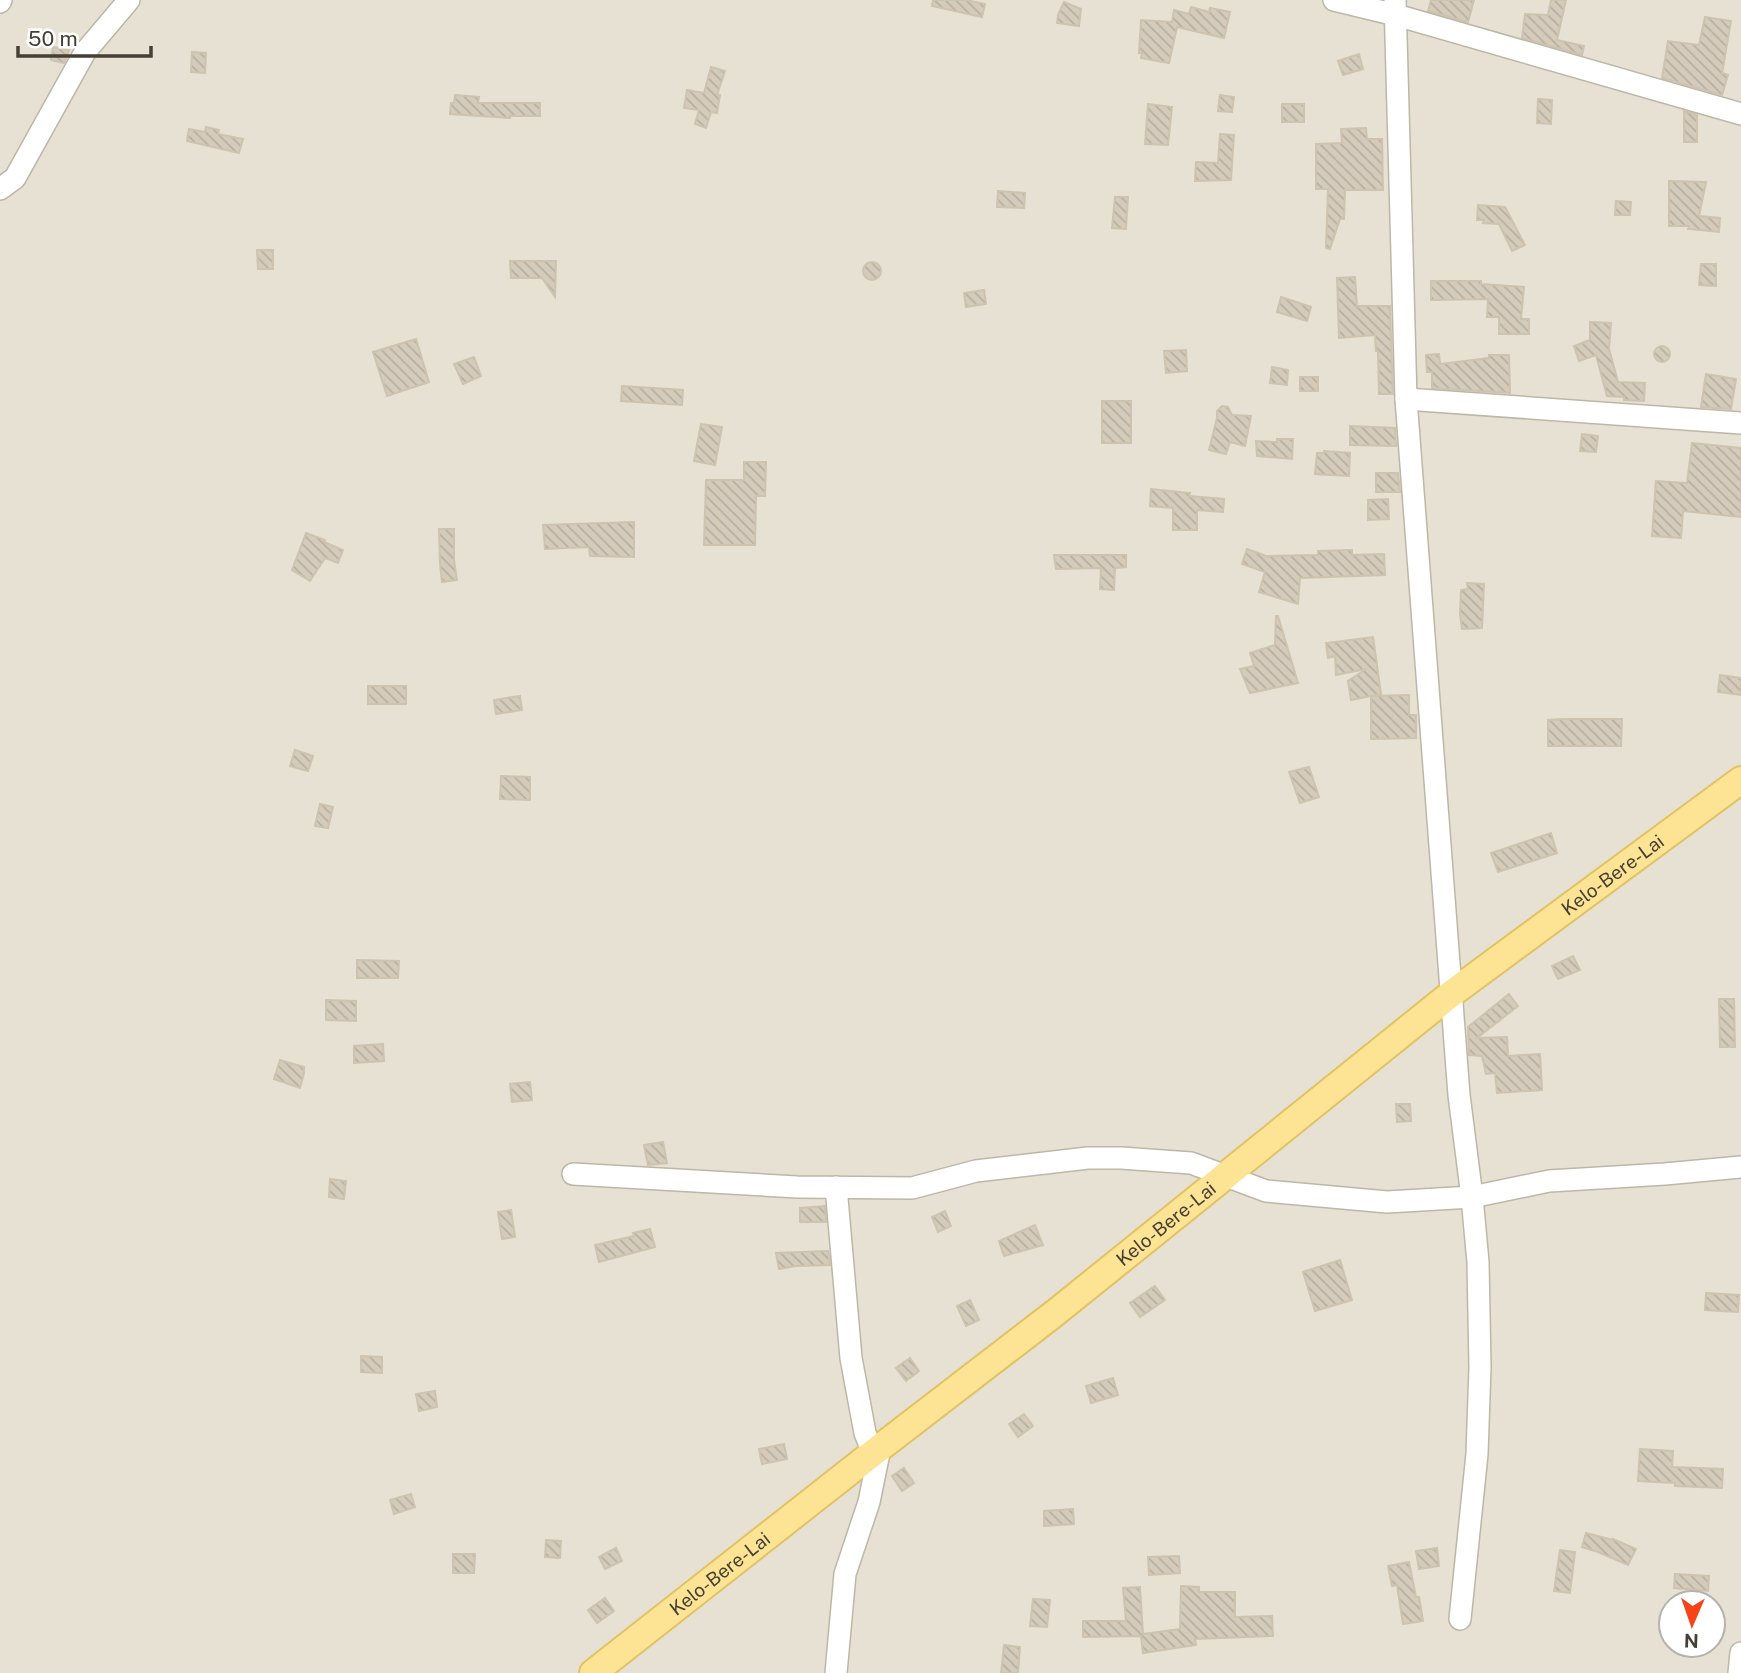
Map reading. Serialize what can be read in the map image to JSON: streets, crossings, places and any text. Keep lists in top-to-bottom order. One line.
{"streets":{"main road":["Kelo-Bere-Lai"]},"scale_bar":"50 m","north":"bottom"}
